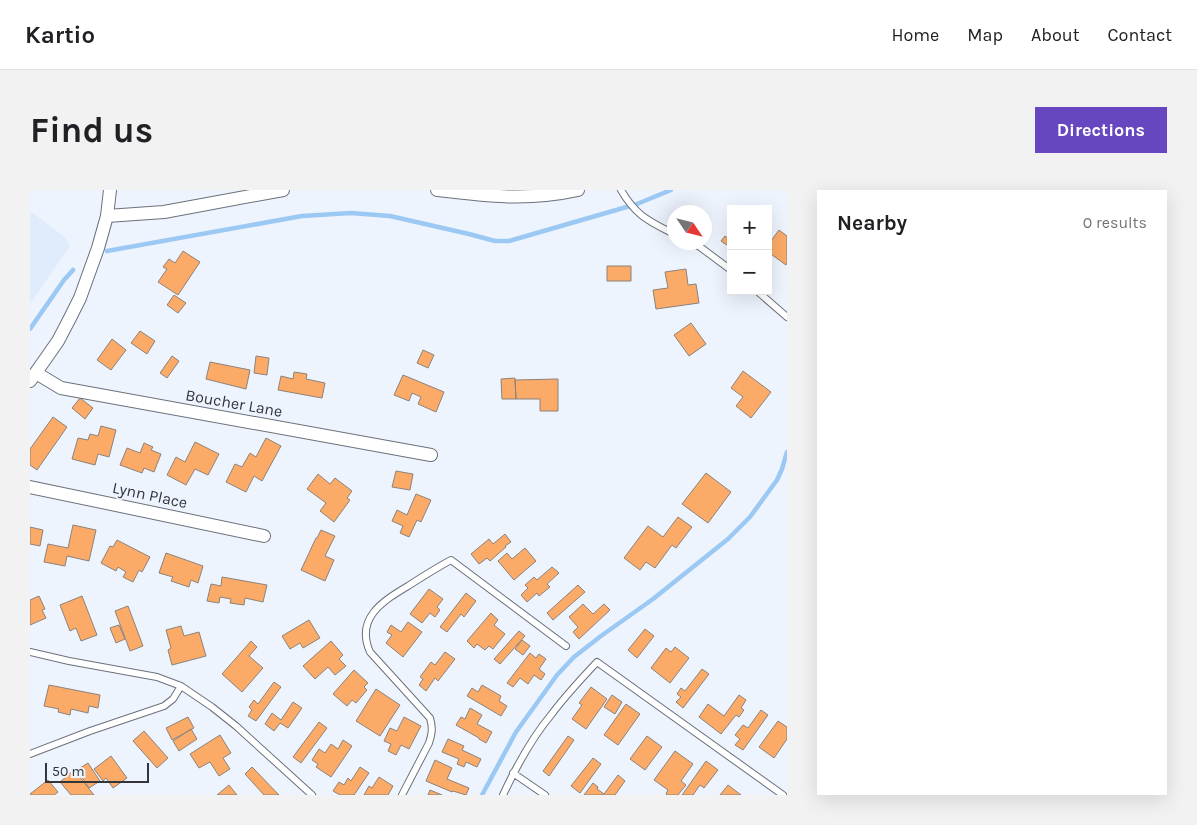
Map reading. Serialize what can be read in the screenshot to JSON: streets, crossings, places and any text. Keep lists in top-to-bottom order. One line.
{"streets":{"street":["Boucher Lane","Lynn Place"]},"scale_bar":"50 m","north":"bottom right","page":{"header":"Kartio","nav":["Home","Map","About","Contact"],"buttons":"Directions","title":"Find us","heading":["Nearby","0 results"],"map_buttons":["+","−"],"scale":"50 m"}}
